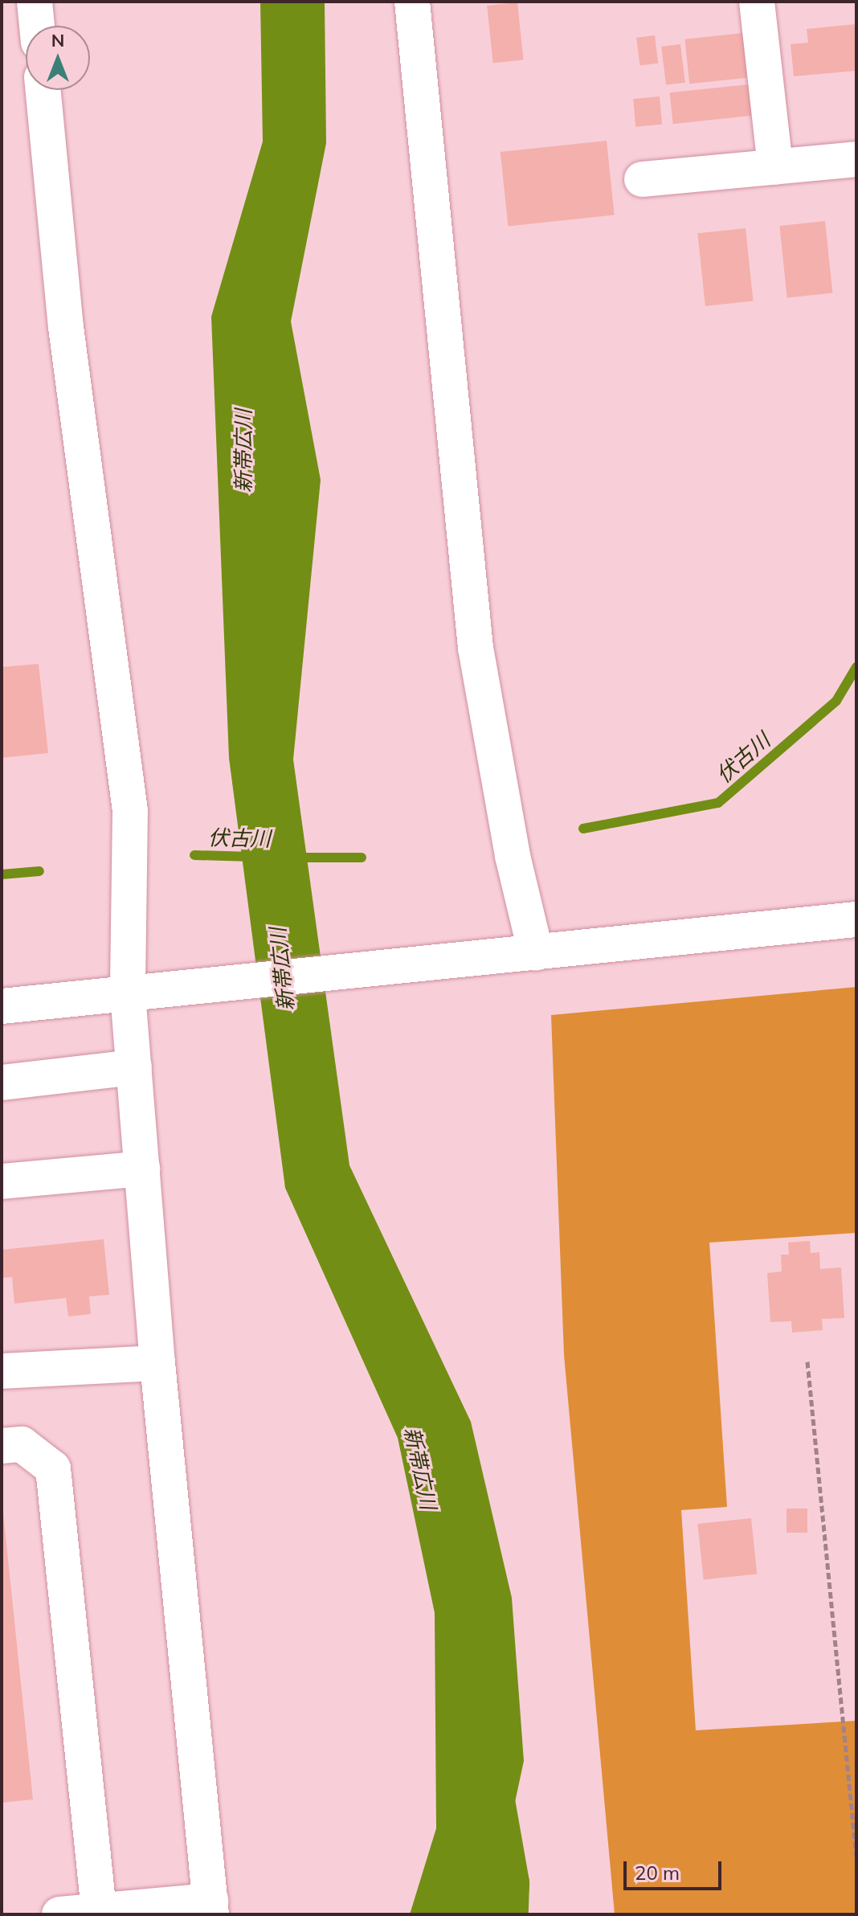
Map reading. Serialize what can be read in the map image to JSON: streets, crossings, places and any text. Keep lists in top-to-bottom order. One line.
{"water":["新帯広川","伏古川"],"scale_bar":"20 m","north":"top"}
